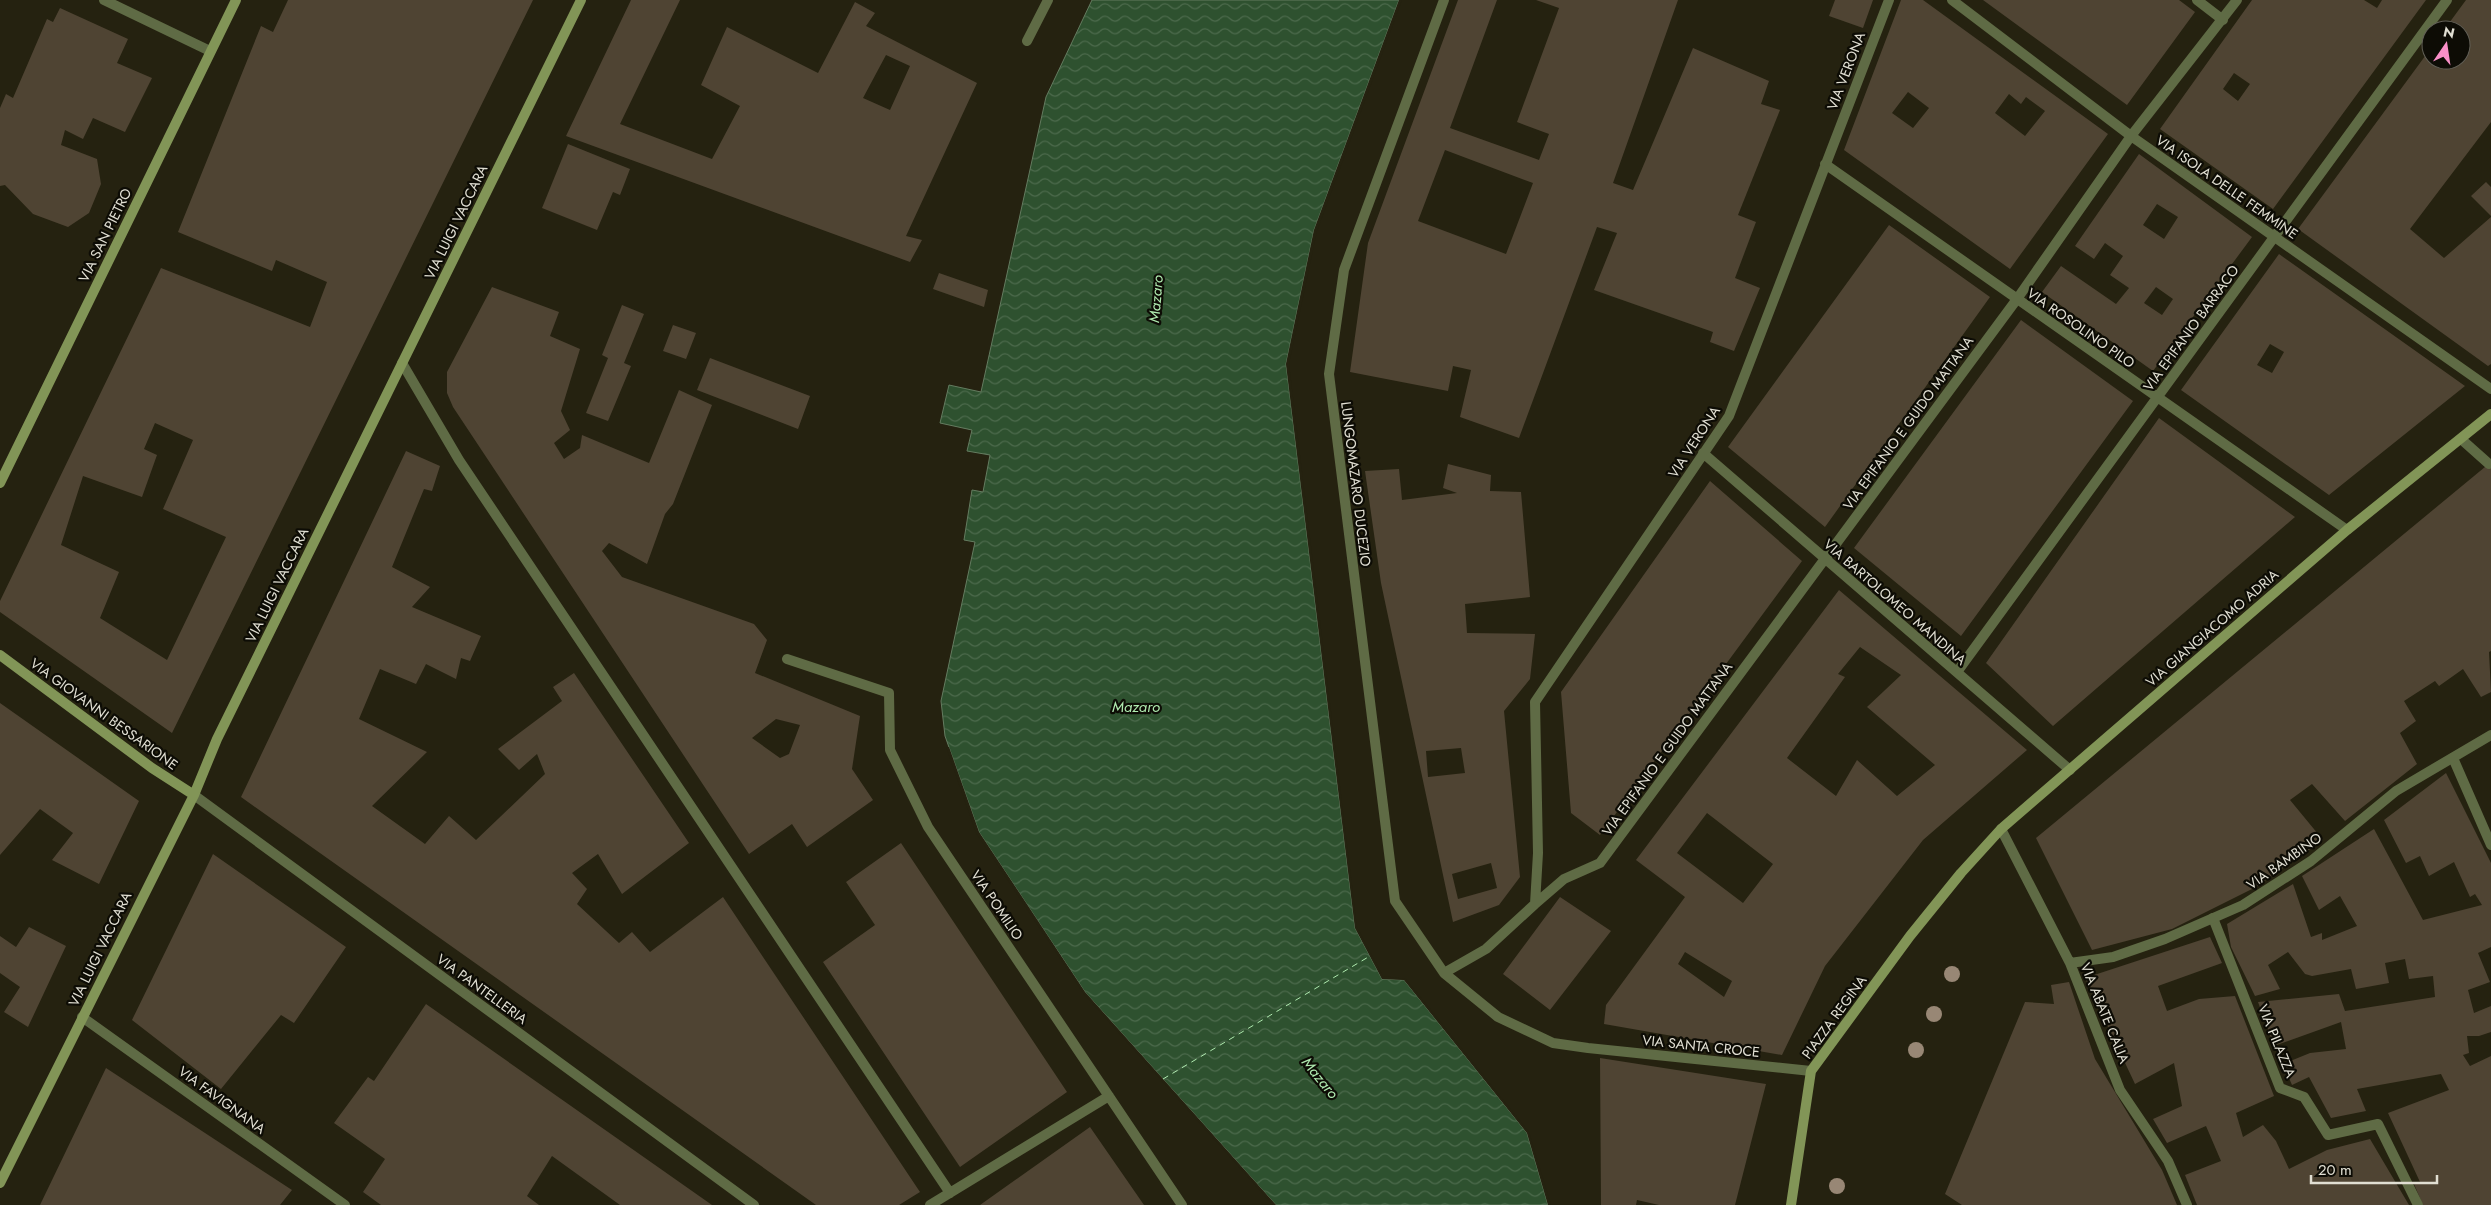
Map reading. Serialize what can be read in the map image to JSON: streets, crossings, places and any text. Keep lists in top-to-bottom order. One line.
{"streets":{"main road":["VIA LUIGI VACCARA","VIA SAN PIETRO","VIA GIANGIACOMO ADRIA","VIA GIOVANNI BESSARIONE","PIAZZA REGINA"],"street":["VIA VERONA","VIA ISOLA DELLE FEMMINE","VIA ROSOLINO PILO","VIA EPIFANIO BARRACO","VIA EPIFANIO E GUIDO MATTANA","LUNGOMAZARO DUCEZIO","VIA BARTOLOMEO MANDINA","VIA BAMBINO","VIA POMILIO","VIA PANTELLERIA","VIA ABATE CALIA","VIA PILAZZA","VIA SANTA CROCE","VIA FAVIGNANA"]},"crossings":[["VIA VERONA","VIA ROSOLINO PILO"],["VIA VERONA","VIA EPIFANIO E GUIDO MATTANA"],["VIA VERONA","VIA BARTOLOMEO MANDINA"],["VIA ISOLA DELLE FEMMINE","VIA EPIFANIO BARRACO"],["VIA ISOLA DELLE FEMMINE","VIA EPIFANIO E GUIDO MATTANA"],["VIA LUIGI VACCARA","VIA GIOVANNI BESSARIONE"],["VIA LUIGI VACCARA","VIA PANTELLERIA"],["VIA LUIGI VACCARA","VIA FAVIGNANA"],["VIA ROSOLINO PILO","VIA EPIFANIO BARRACO"],["VIA ROSOLINO PILO","VIA EPIFANIO E GUIDO MATTANA"],["VIA ROSOLINO PILO","VIA GIANGIACOMO ADRIA"],["VIA EPIFANIO BARRACO","VIA BARTOLOMEO MANDINA"],["VIA EPIFANIO E GUIDO MATTANA","VIA BARTOLOMEO MANDINA"],["LUNGOMAZARO DUCEZIO","VIA SANTA CROCE"],["VIA BARTOLOMEO MANDINA","VIA GIANGIACOMO ADRIA"],["VIA GIANGIACOMO ADRIA","VIA ABATE CALIA"],["VIA GIANGIACOMO ADRIA","PIAZZA REGINA"],["VIA GIOVANNI BESSARIONE","VIA PANTELLERIA"],["VIA BAMBINO","VIA ABATE CALIA"],["VIA BAMBINO","VIA PILAZZA"],["PIAZZA REGINA","VIA SANTA CROCE"]],"water":["Mazaro"],"scale_bar":"20 m","north":"top"}
